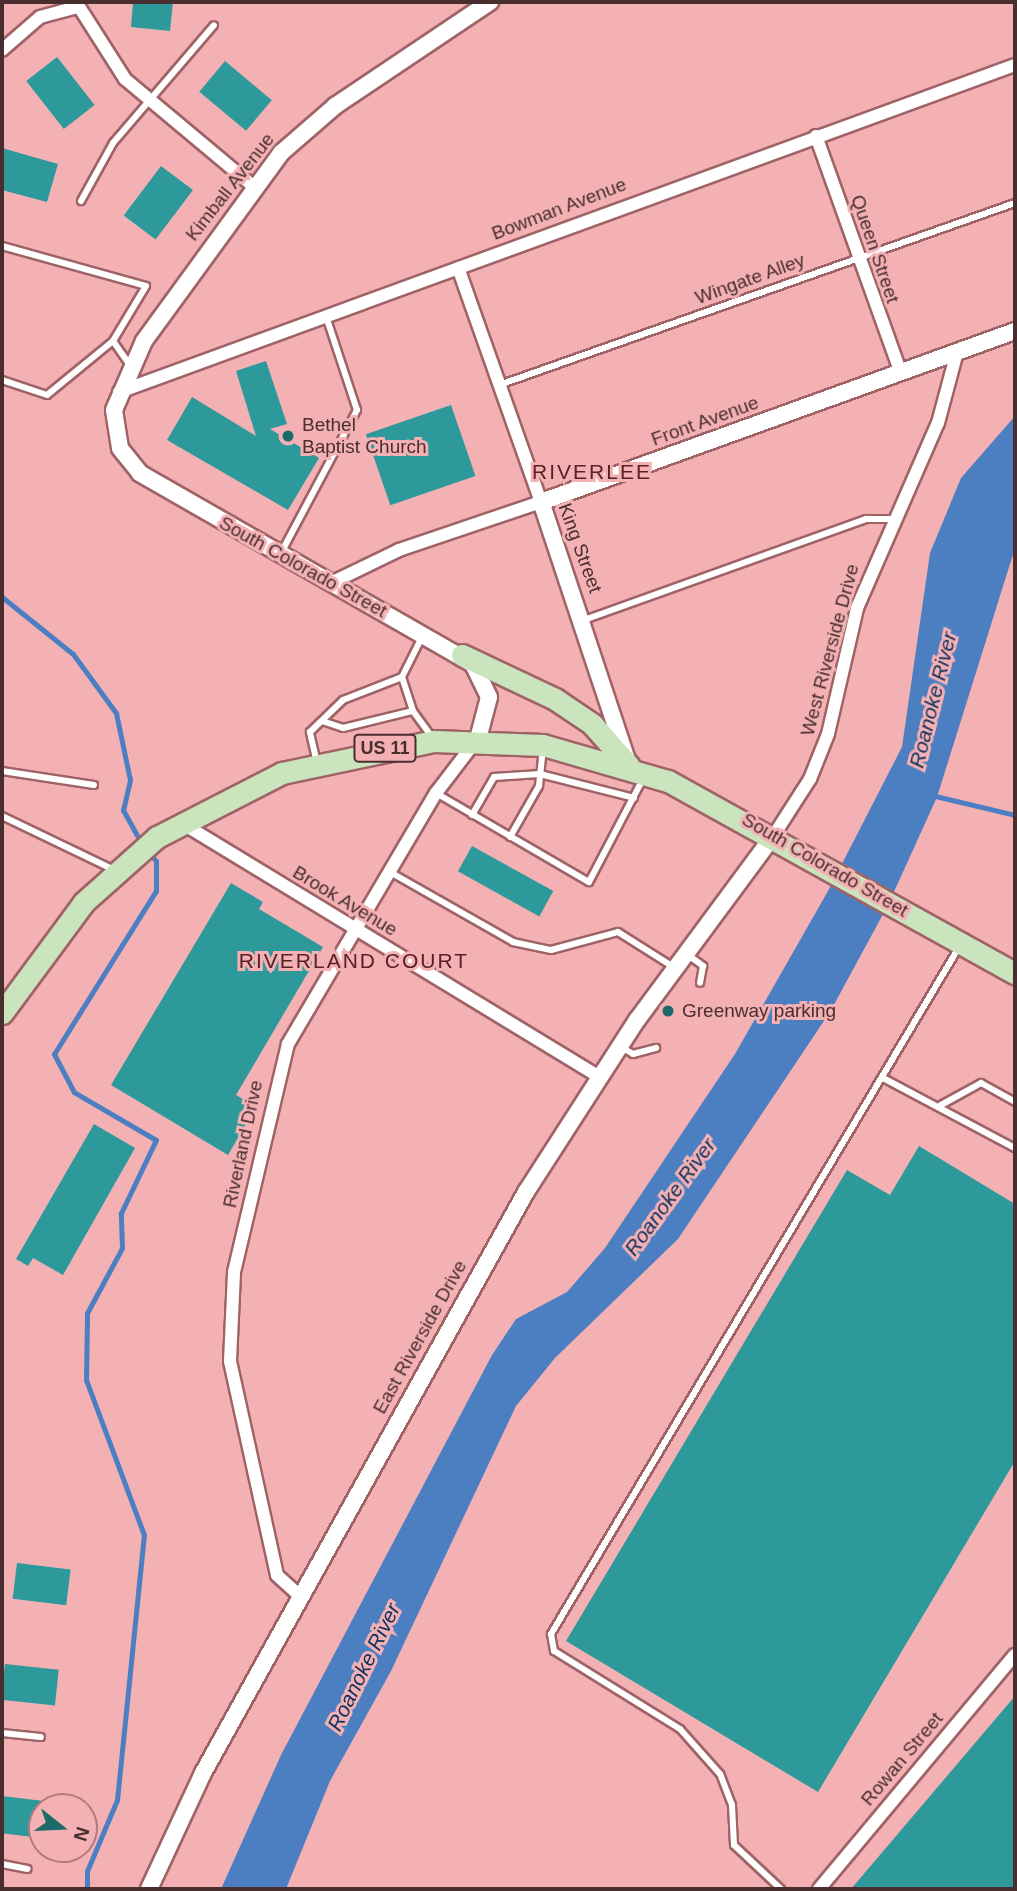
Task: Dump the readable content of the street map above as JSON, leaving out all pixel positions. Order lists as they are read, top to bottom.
{
  "streets": {
    "main road": ["South Colorado Street", "US 11"],
    "street": [
      "Kimball Avenue",
      "Bowman Avenue",
      "Queen Street",
      "Front Avenue",
      "King Street",
      "West Riverside Drive",
      "Brook Avenue",
      "Riverland Drive",
      "East Riverside Drive",
      "Rowan Street"
    ],
    "lane": ["Wingate Alley"]
  },
  "crossings": [
    ["Kimball Avenue", "Bowman Avenue"],
    ["Kimball Avenue", "South Colorado Street"],
    ["Bowman Avenue", "Queen Street"],
    ["Bowman Avenue", "King Street"],
    ["Bowman Avenue", "South Colorado Street"],
    ["Queen Street", "Wingate Alley"],
    ["Queen Street", "Front Avenue"],
    ["Wingate Alley", "King Street"],
    ["Front Avenue", "King Street"],
    ["Front Avenue", "South Colorado Street"],
    ["Front Avenue", "West Riverside Drive"],
    ["King Street", "South Colorado Street"],
    ["King Street", "US 11"],
    ["South Colorado Street", "West Riverside Drive"],
    ["South Colorado Street", "US 11"],
    ["South Colorado Street", "Riverland Drive"],
    ["South Colorado Street", "East Riverside Drive"],
    ["West Riverside Drive", "East Riverside Drive"],
    ["US 11", "Brook Avenue"],
    ["US 11", "Riverland Drive"],
    ["Brook Avenue", "Riverland Drive"],
    ["Brook Avenue", "East Riverside Drive"],
    ["Riverland Drive", "East Riverside Drive"]
  ],
  "districts": ["RIVERLEE", "RIVERLAND COURT"],
  "water": ["Roanoke River"],
  "places": ["Bethel Baptist Church", "Greenway parking"],
  "north": "right"
}
